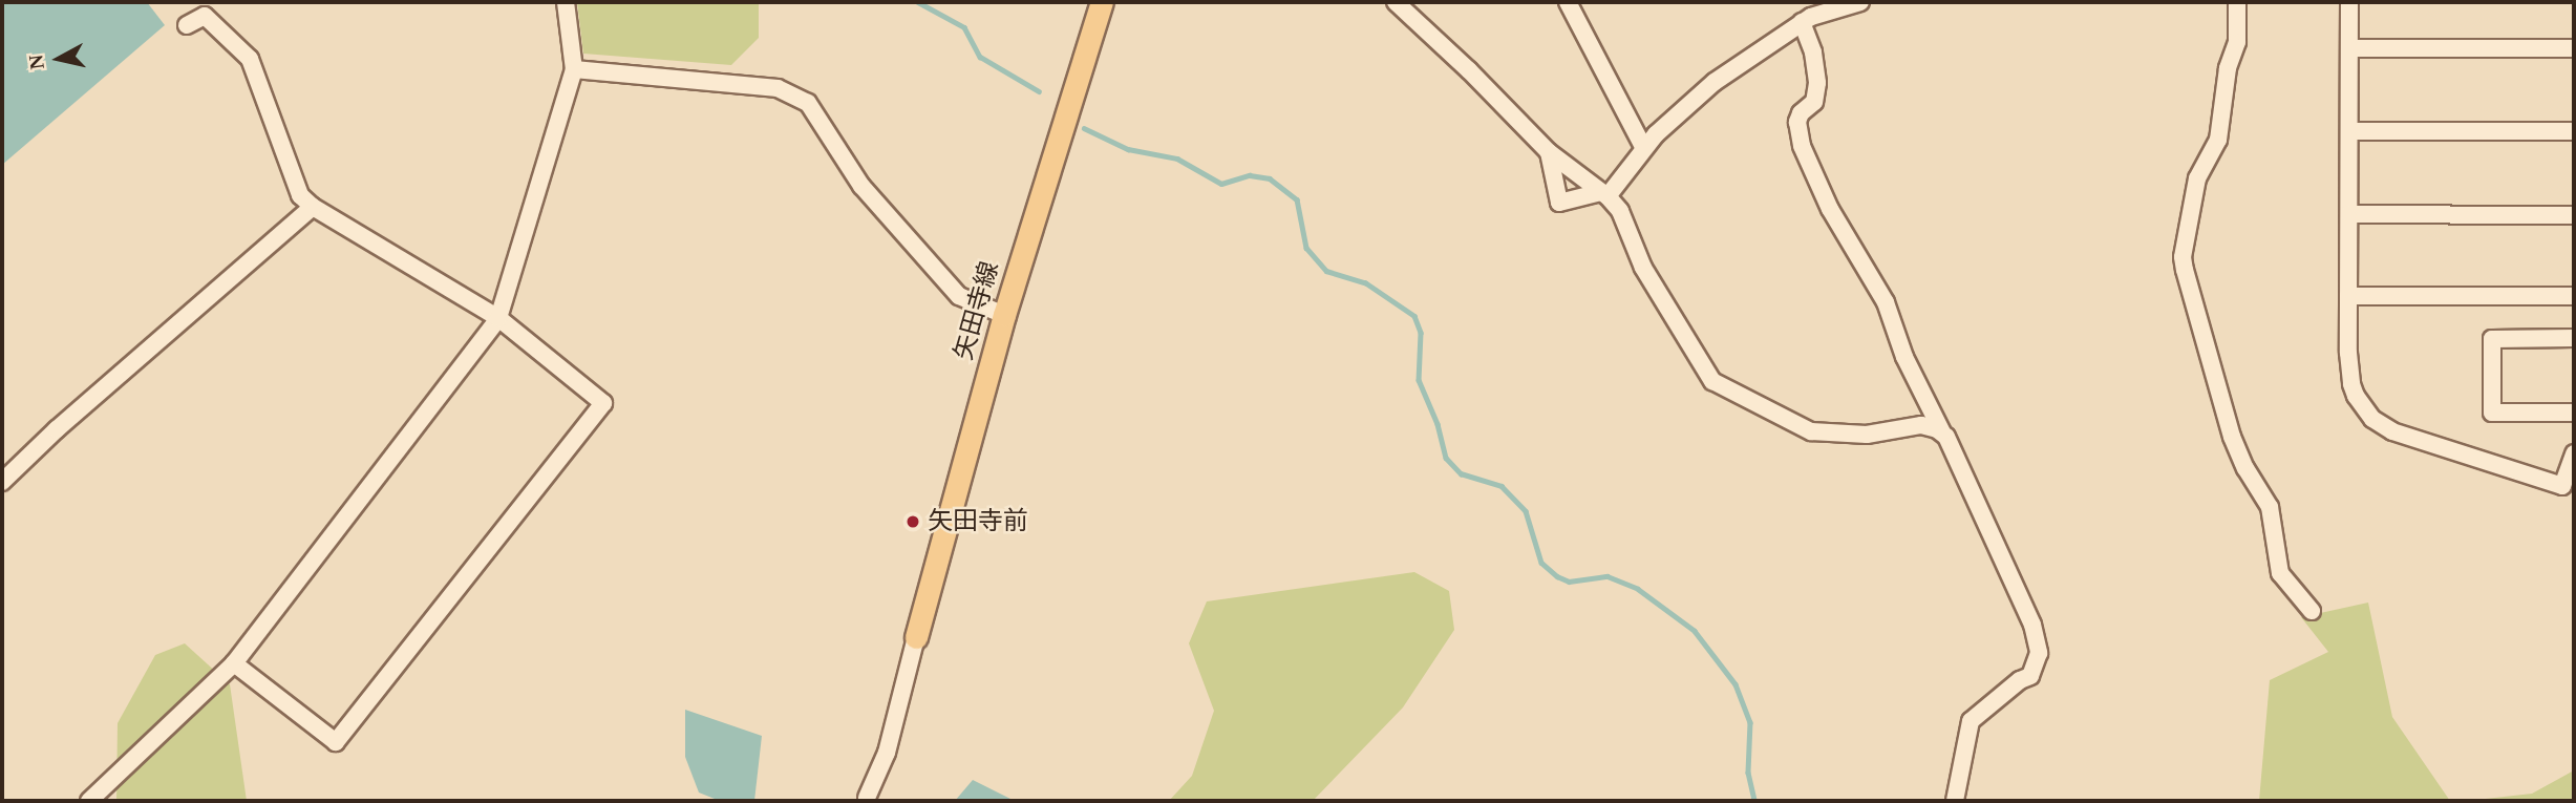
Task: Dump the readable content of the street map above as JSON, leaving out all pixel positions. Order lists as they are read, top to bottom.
{
  "streets": {
    "main road": ["矢田寺線"]
  },
  "places": ["矢田寺前"],
  "north": "left"
}
